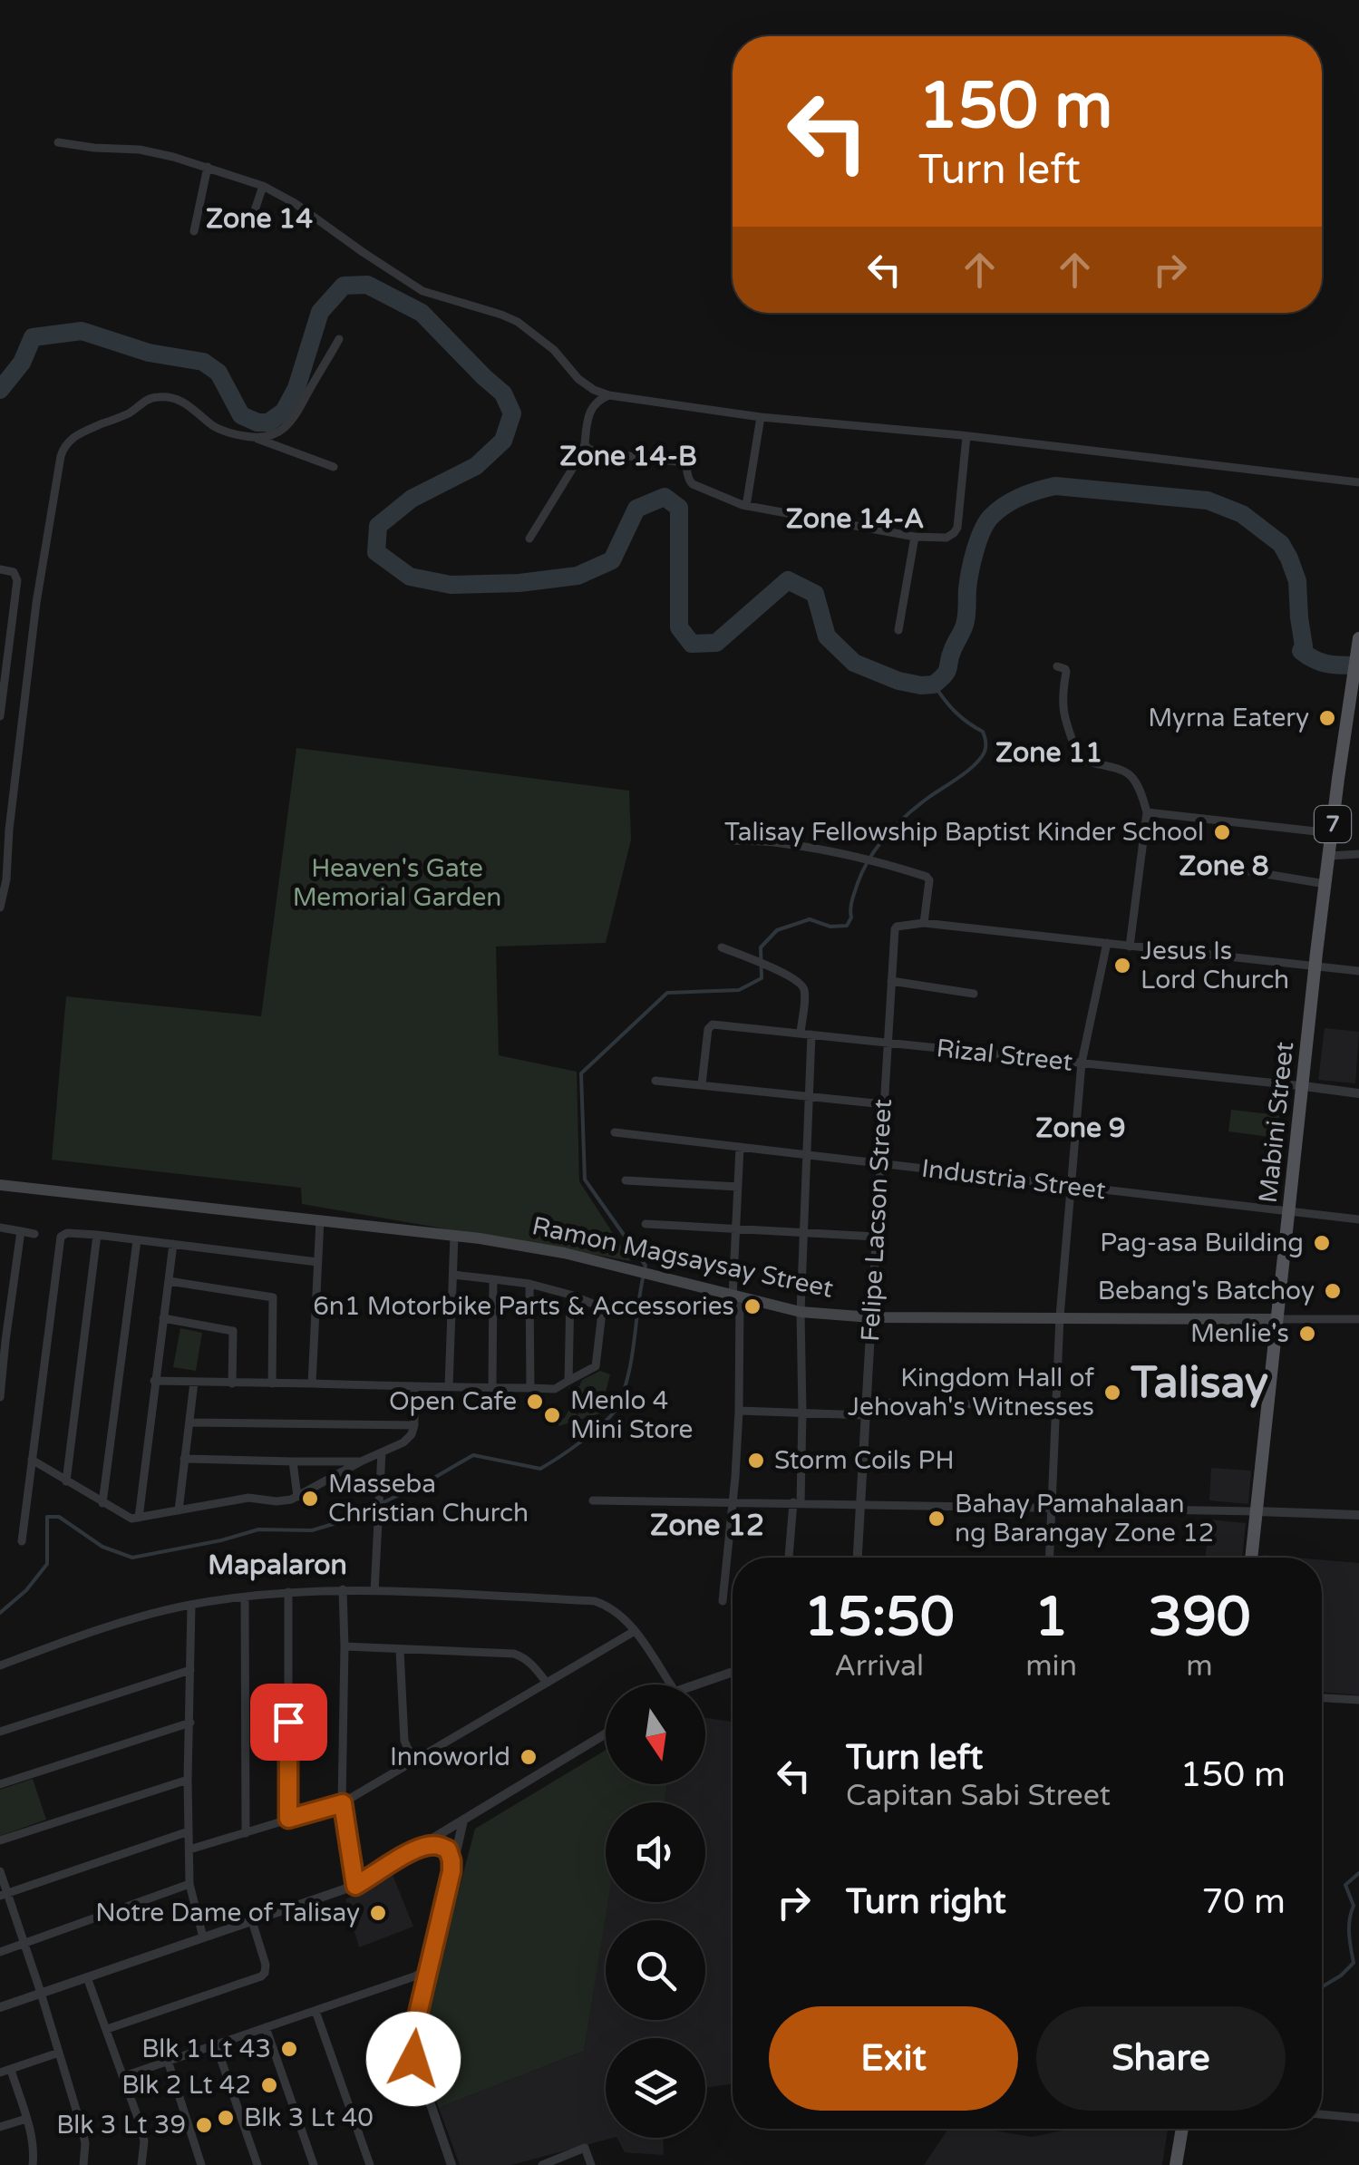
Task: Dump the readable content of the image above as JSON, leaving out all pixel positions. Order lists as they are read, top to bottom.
{
  "streets": {
    "main road": ["7", "Mabini Street", "Ramon Magsaysay Street"],
    "street": ["Rizal Street", "Industria Street", "Felipe Lacson Street"]
  },
  "crossings": [
    ["7", "Mabini Street"],
    ["Rizal Street", "Mabini Street"],
    ["Rizal Street", "Felipe Lacson Street"],
    ["Mabini Street", "Industria Street"],
    ["Mabini Street", "Ramon Magsaysay Street"],
    ["Industria Street", "Felipe Lacson Street"],
    ["Felipe Lacson Street", "Ramon Magsaysay Street"]
  ],
  "districts": [
    "Zone 14",
    "Zone 14-B",
    "Zone 14-A",
    "Zone 11",
    "Zone 8",
    "Zone 9",
    "Talisay",
    "Zone 12",
    "Mapalaron"
  ],
  "parks": ["Heaven's Gate Memorial Garden"],
  "places": [
    "Myrna Eatery",
    "Talisay Fellowship Baptist Kinder School",
    "Jesus Is Lord Church",
    "Pag-asa Building",
    "Bebang's Batchoy",
    "6n1 Motorbike Parts & Accessories",
    "Menlie's",
    "Kingdom Hall of Jehovah's Witnesses",
    "Open Cafe",
    "Menlo 4 Mini Store",
    "Storm Coils PH",
    "Masseba Christian Church",
    "Bahay Pamahalaan ng Barangay Zone 12",
    "Innoworld",
    "Notre Dame of Talisay",
    "Blk 1 Lt 43",
    "Blk 2 Lt 42",
    "Blk 3 Lt 40",
    "Blk 3 Lt 39"
  ],
  "north": "bottom",
  "page": {
    "turn": ["150 m", "Turn left"],
    "eta": [
      "15:50",
      "Arrival",
      "1",
      "min",
      "390",
      "m"
    ],
    "list": [
      {
        "name": "Turn left",
        "note": "Capitan Sabi Street",
        "value": "150 m"
      },
      {
        "name": "Turn right",
        "value": "70 m"
      }
    ],
    "buttons": ["Exit", "Share"]
  }
}
